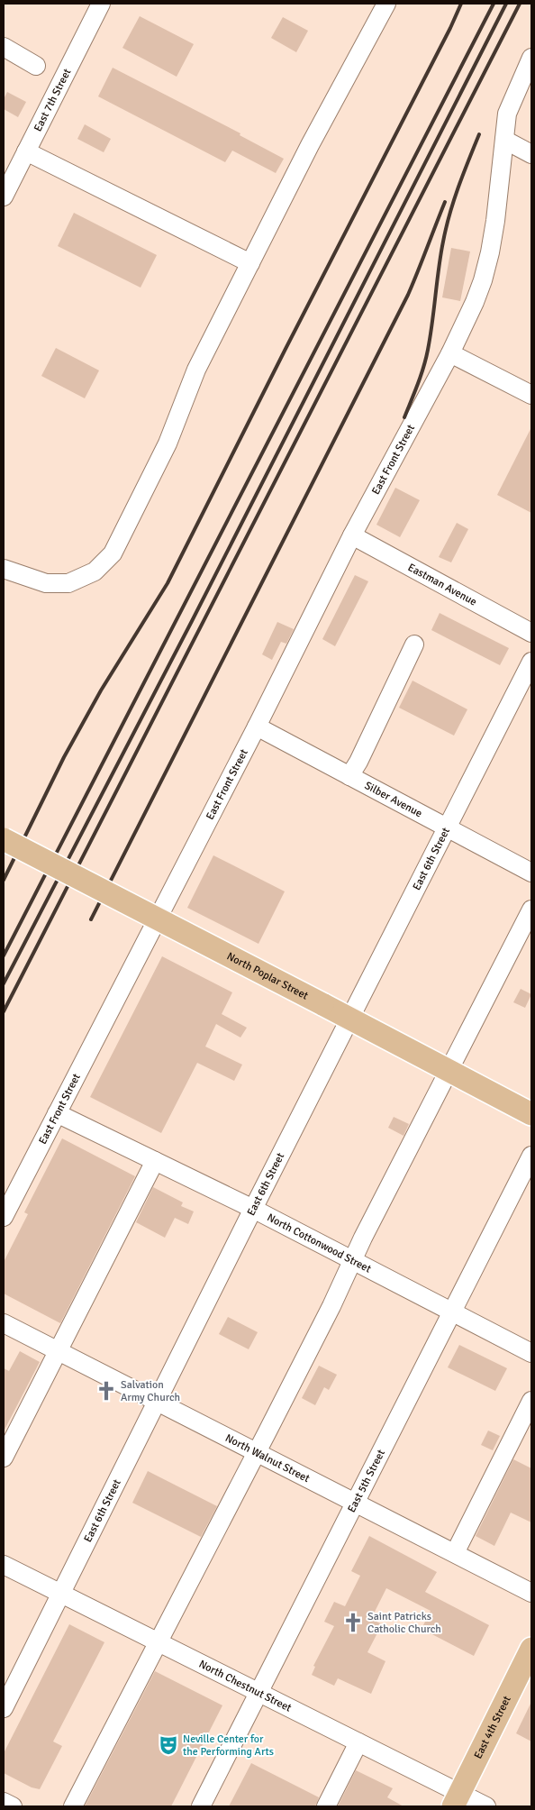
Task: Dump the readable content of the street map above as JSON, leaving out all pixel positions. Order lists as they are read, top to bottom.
{
  "streets": {
    "main road": ["North Poplar Street", "East 4th Street"],
    "street": [
      "East 7th Street",
      "East Front Street",
      "Eastman Avenue",
      "Silber Avenue",
      "East 6th Street",
      "North Cottonwood Street",
      "North Walnut Street",
      "East 5th Street",
      "North Chestnut Street"
    ]
  },
  "crossings": [
    ["East Front Street", "Eastman Avenue"],
    ["East Front Street", "Silber Avenue"],
    ["East Front Street", "North Cottonwood Street"],
    ["Silber Avenue", "East 6th Street"],
    ["East 6th Street", "North Poplar Street"],
    ["East 6th Street", "North Cottonwood Street"],
    ["East 6th Street", "North Walnut Street"],
    ["East 6th Street", "North Chestnut Street"],
    ["North Cottonwood Street", "East 5th Street"],
    ["North Walnut Street", "East 5th Street"],
    ["East 5th Street", "North Chestnut Street"],
    ["North Chestnut Street", "East 4th Street"]
  ],
  "places": {
    "church": ["Salvation Army Church", "Saint Patricks Catholic Church"],
    "theatre": ["Neville Center for the Performing Arts"]
  }
}
